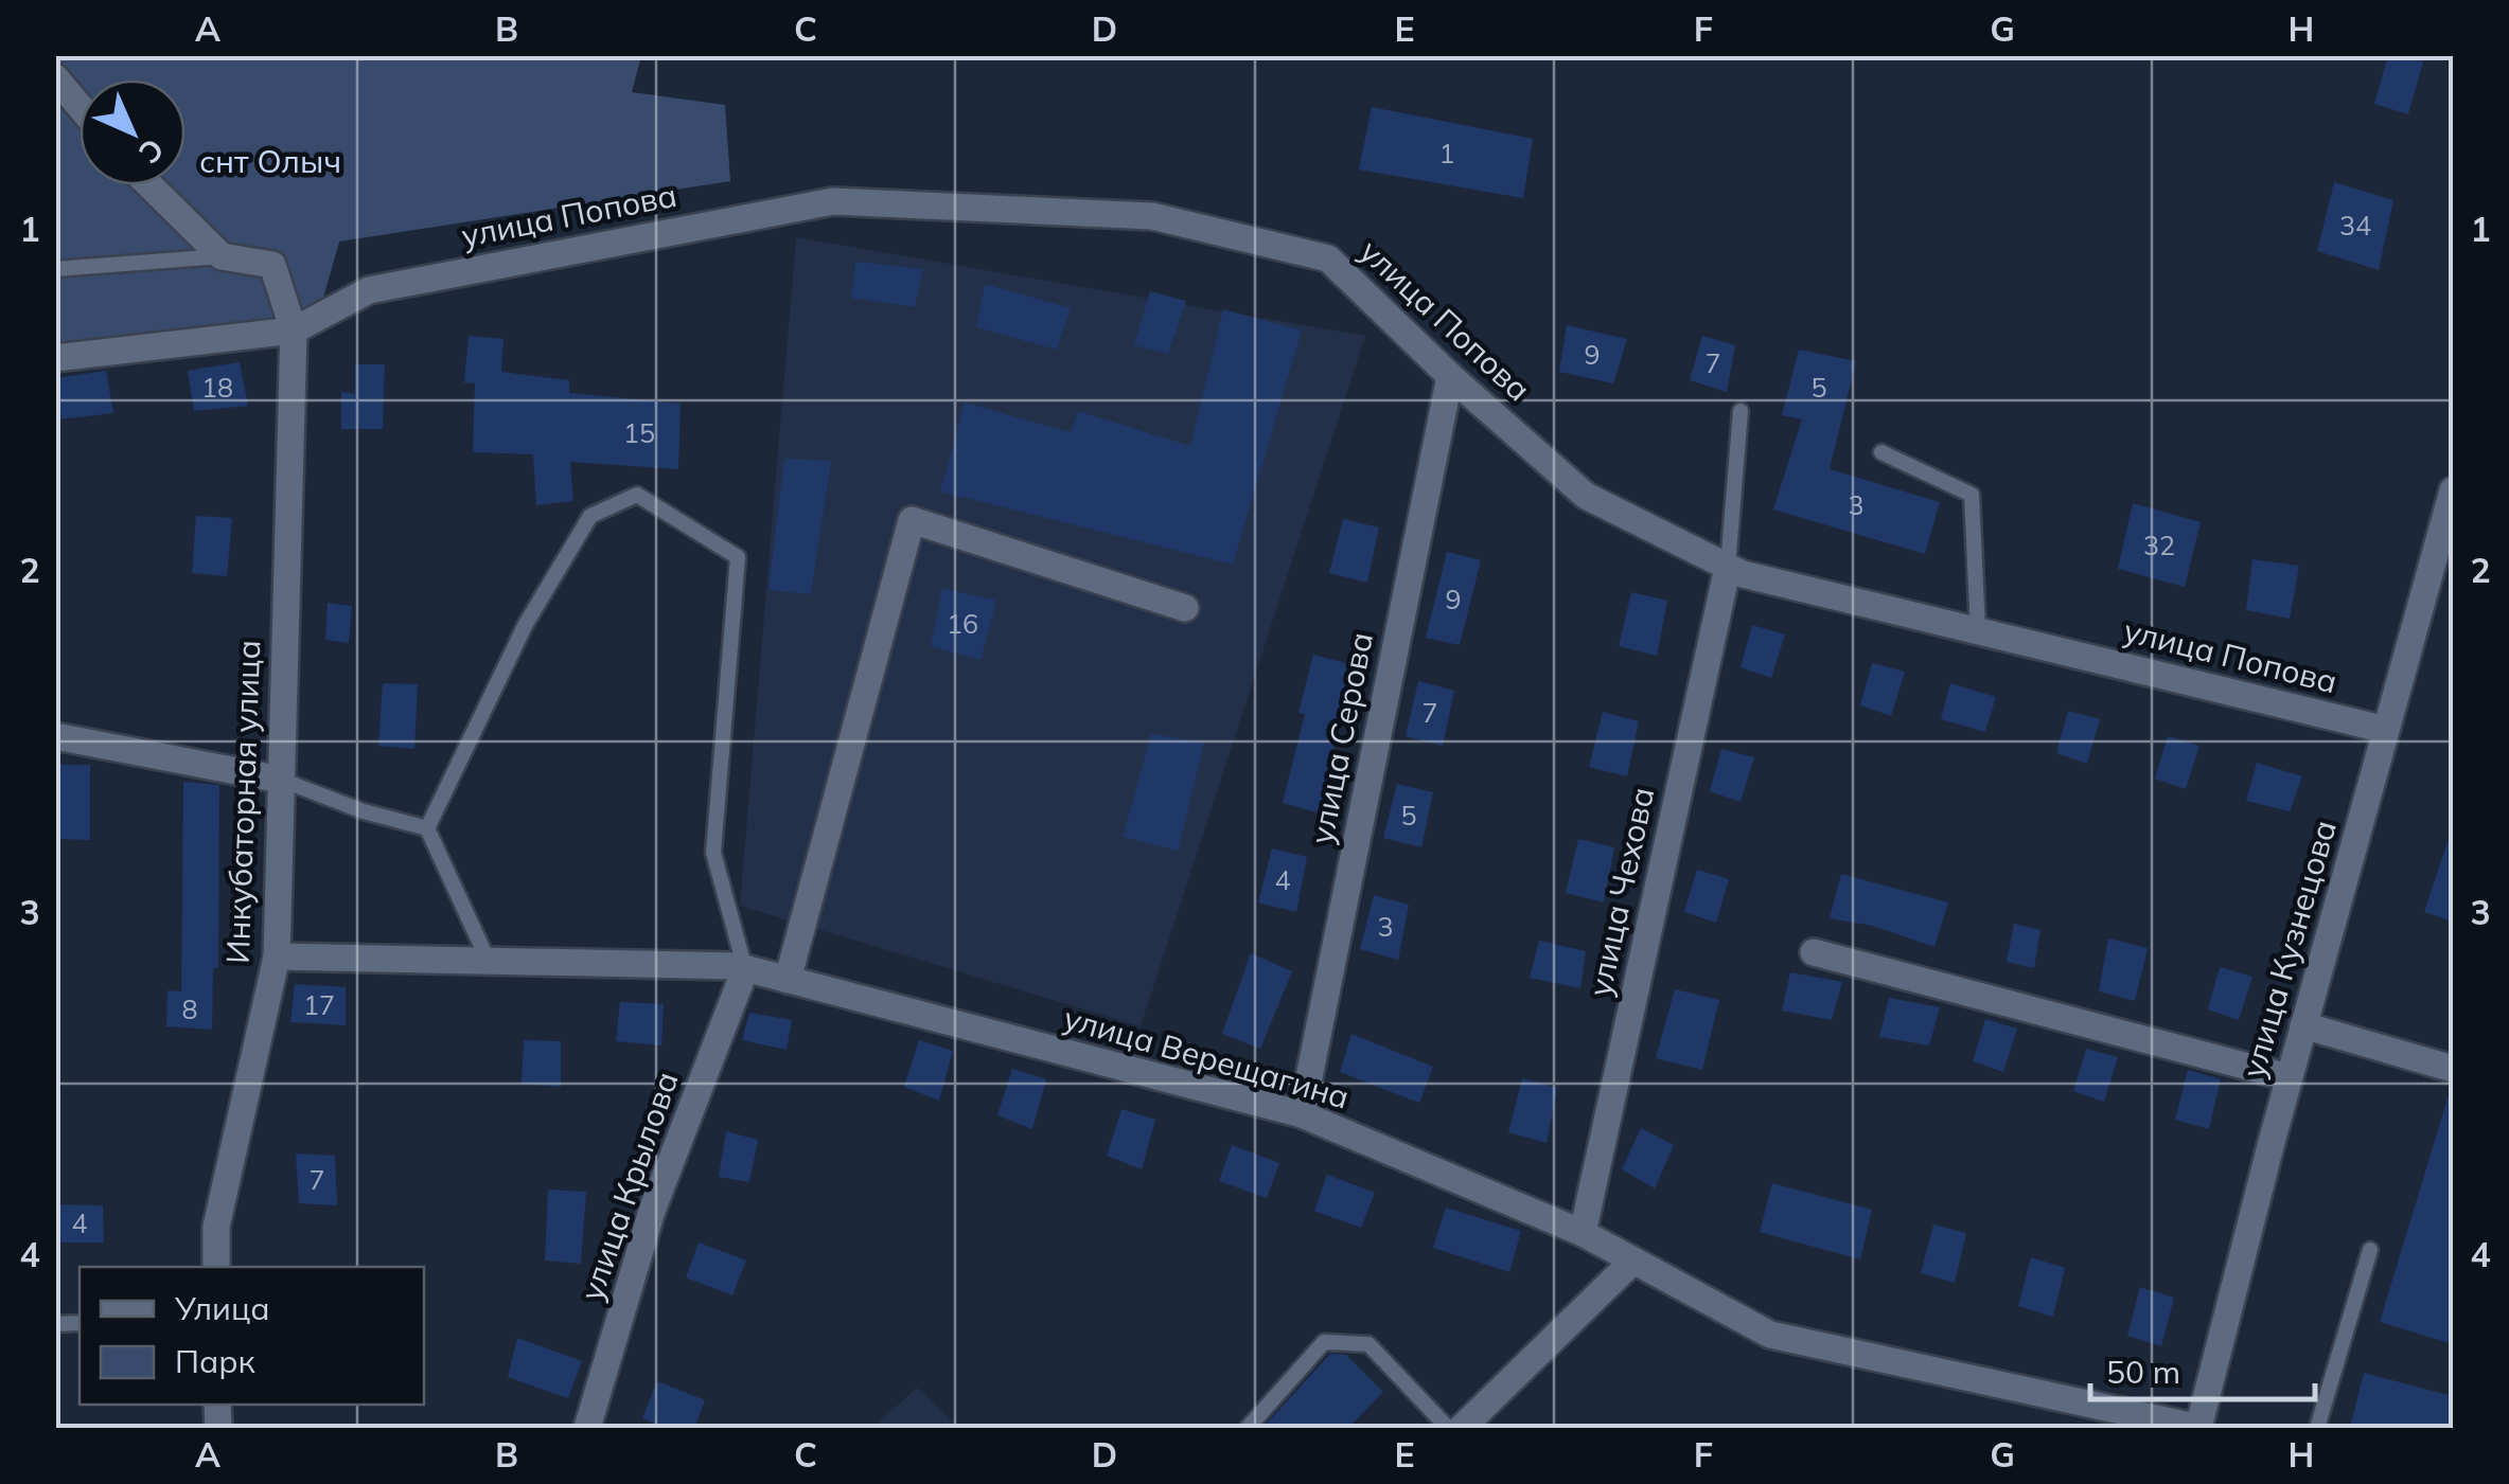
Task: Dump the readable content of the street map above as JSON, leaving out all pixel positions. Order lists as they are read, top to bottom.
{
  "streets": {
    "street": [
      "улица Попова",
      "улица Серова",
      "Инкубаторная улица",
      "улица Чехова",
      "улица Кузнецова",
      "улица Верещагина",
      "улица Крылова"
    ]
  },
  "crossings": [
    ["улица Попова", "улица Серова"],
    ["улица Попова", "Инкубаторная улица"],
    ["улица Попова", "улица Чехова"],
    ["улица Попова", "улица Кузнецова"],
    ["улица Серова", "улица Верещагина"],
    ["Инкубаторная улица", "улица Верещагина"],
    ["улица Чехова", "улица Верещагина"],
    ["улица Кузнецова", "улица Верещагина"],
    ["улица Верещагина", "улица Крылова"]
  ],
  "parks": ["снт Олыч"],
  "house_numbers": [
    "1",
    "34",
    "9",
    "7",
    "18",
    "5",
    "15",
    "3",
    "32",
    "9",
    "16",
    "7",
    "5",
    "4",
    "3",
    "17",
    "8",
    "7",
    "4"
  ],
  "legend": ["Улица", "Парк"],
  "scale_bar": "50 m",
  "north": "bottom right",
  "grid": {
    "columns": [
      "A",
      "B",
      "C",
      "D",
      "E",
      "F",
      "G",
      "H"
    ],
    "rows": [
      "1",
      "2",
      "3",
      "4"
    ]
  }
}
